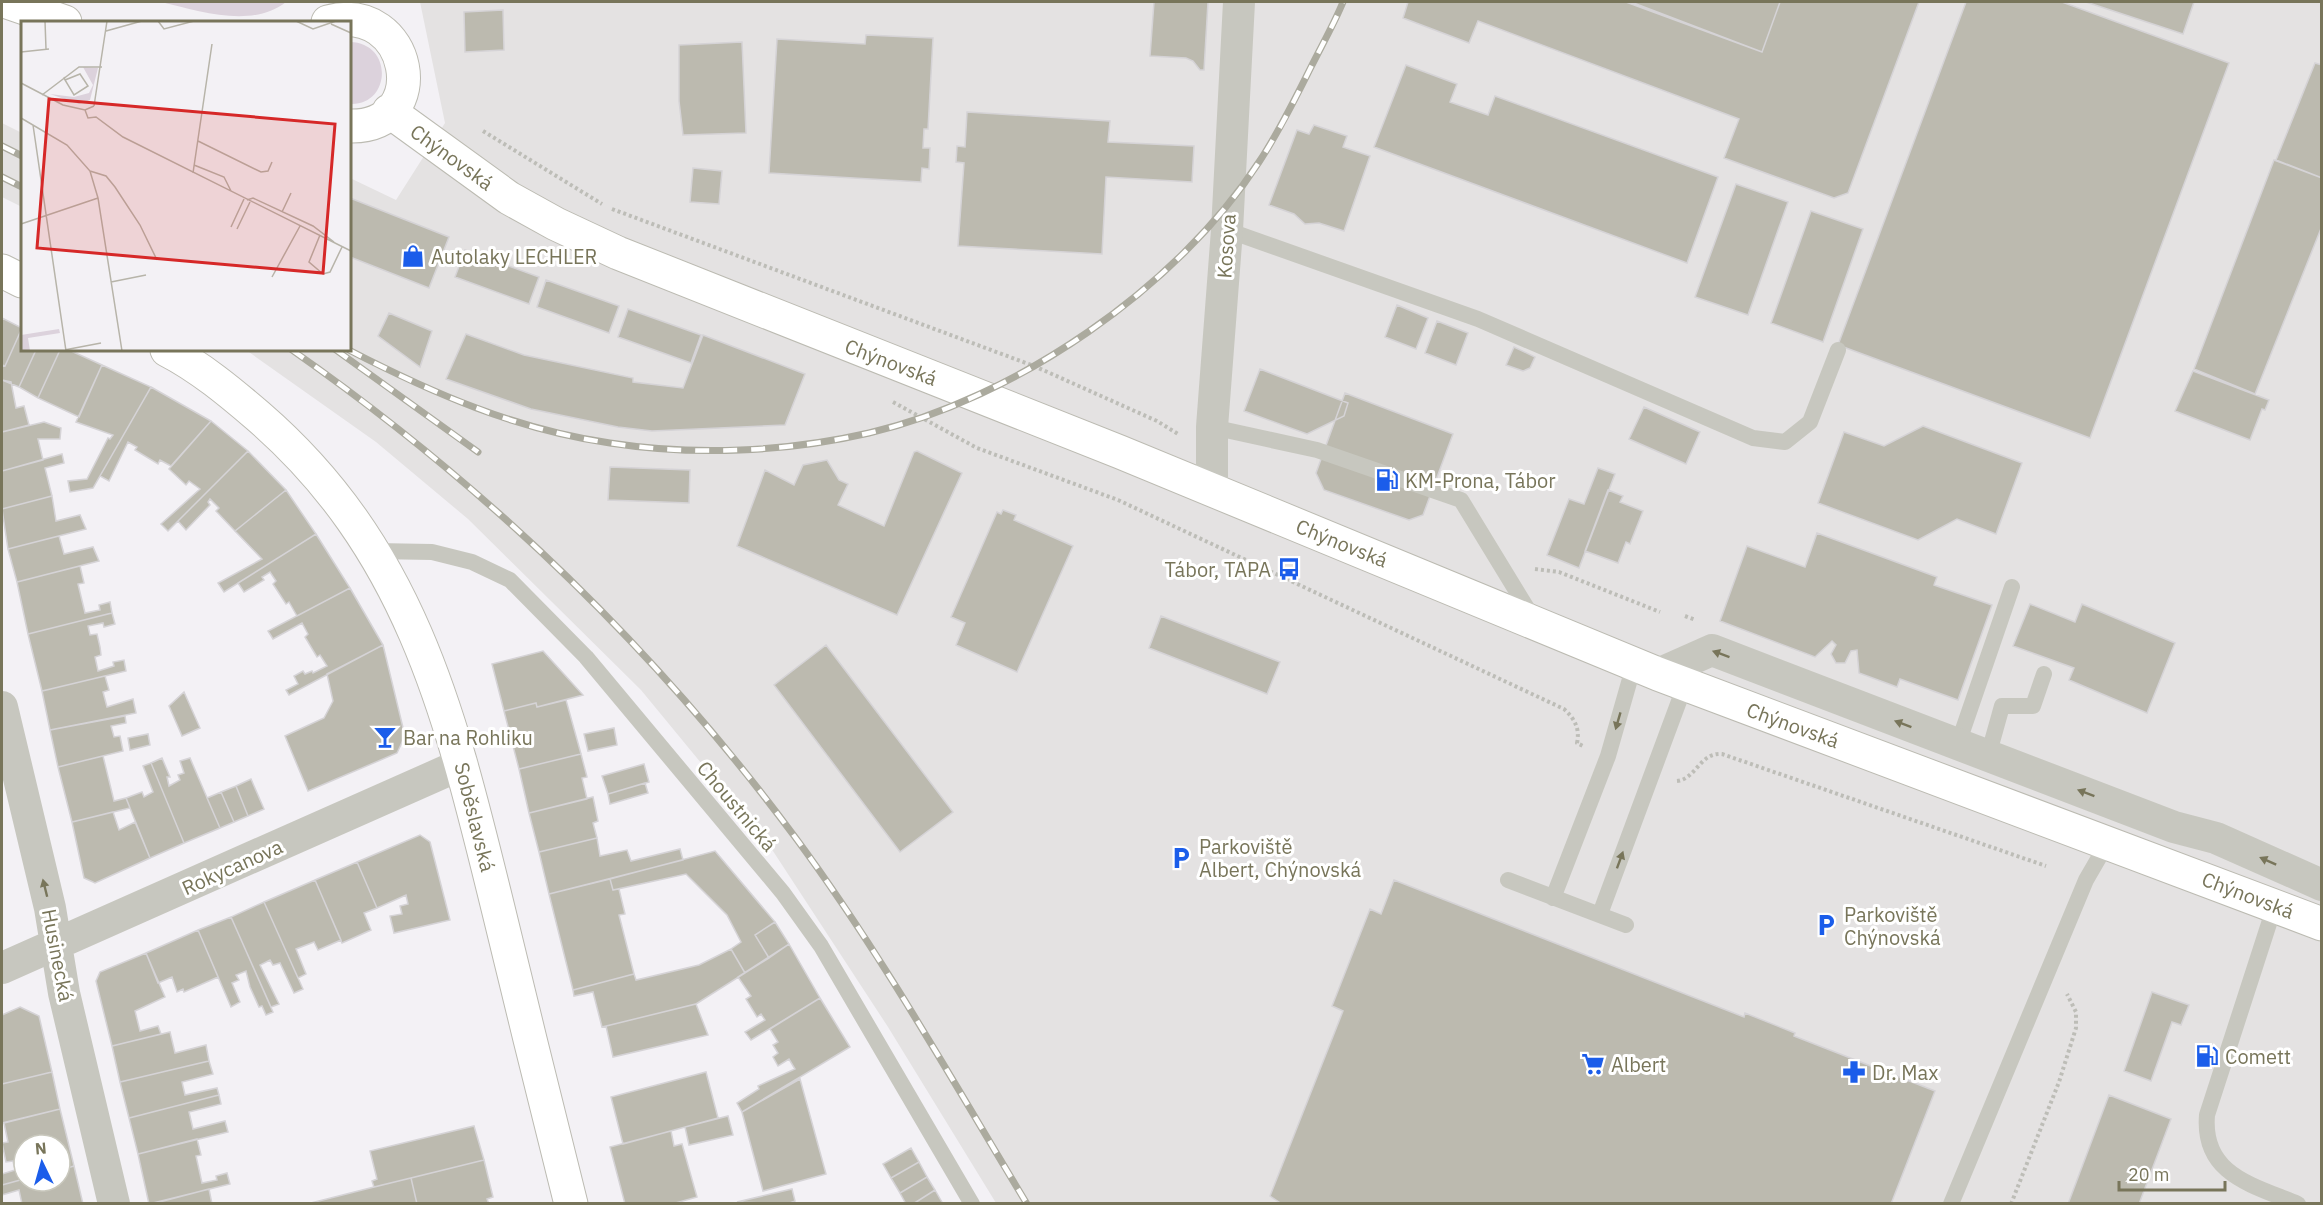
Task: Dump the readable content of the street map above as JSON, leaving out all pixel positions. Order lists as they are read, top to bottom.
{
  "streets": {
    "main road": ["Chýnovská", "Soběslavská"],
    "street": ["Kosova", "Rokycanova", "Husinecká"],
    "lane": ["Choustnická"]
  },
  "crossings": [
    ["Chýnovská", "Kosova"],
    ["Choustnická", "Soběslavská"],
    ["Soběslavská", "Rokycanova"],
    ["Rokycanova", "Husinecká"]
  ],
  "one_way": ["Husinecká"],
  "places": {
    "shop": ["Autolaky LECHLER"],
    "fuel station": ["KM-Prona, Tábor", "Comett"],
    "bus stop": ["Tábor, TAPA"],
    "bar": ["Bar na Rohliku"],
    "parking": ["Parkoviště Albert, Chýnovská", "Parkoviště Chýnovská"],
    "supermarket": ["Albert"],
    "pharmacy": ["Dr. Max"]
  },
  "scale_bar": "20 m",
  "north": "top"
}
